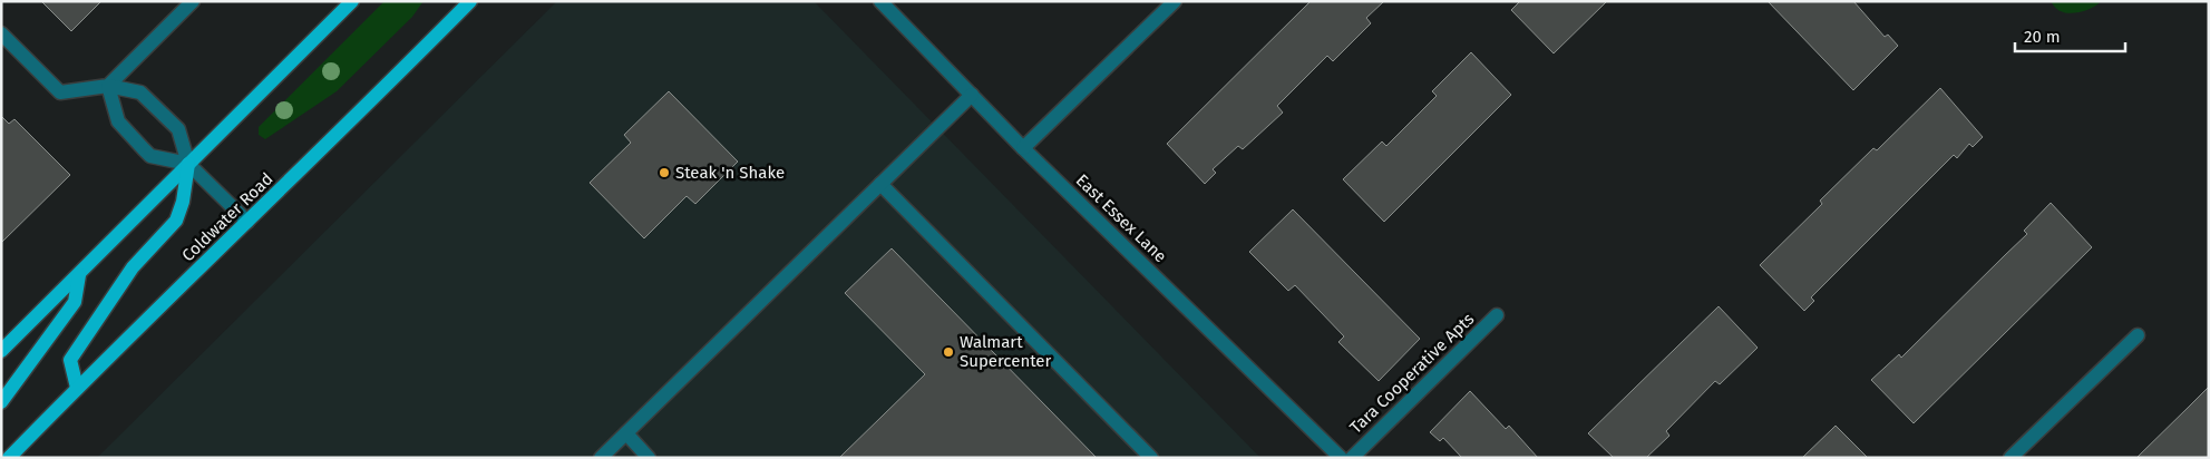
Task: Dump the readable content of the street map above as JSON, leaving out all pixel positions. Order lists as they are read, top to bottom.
{
  "streets": {
    "main road": ["Coldwater Road"],
    "street": ["East Essex Lane", "Tara Cooperative Apts"]
  },
  "places": ["Steak 'n Shake", "Walmart Supercenter"],
  "scale_bar": "20 m"
}
